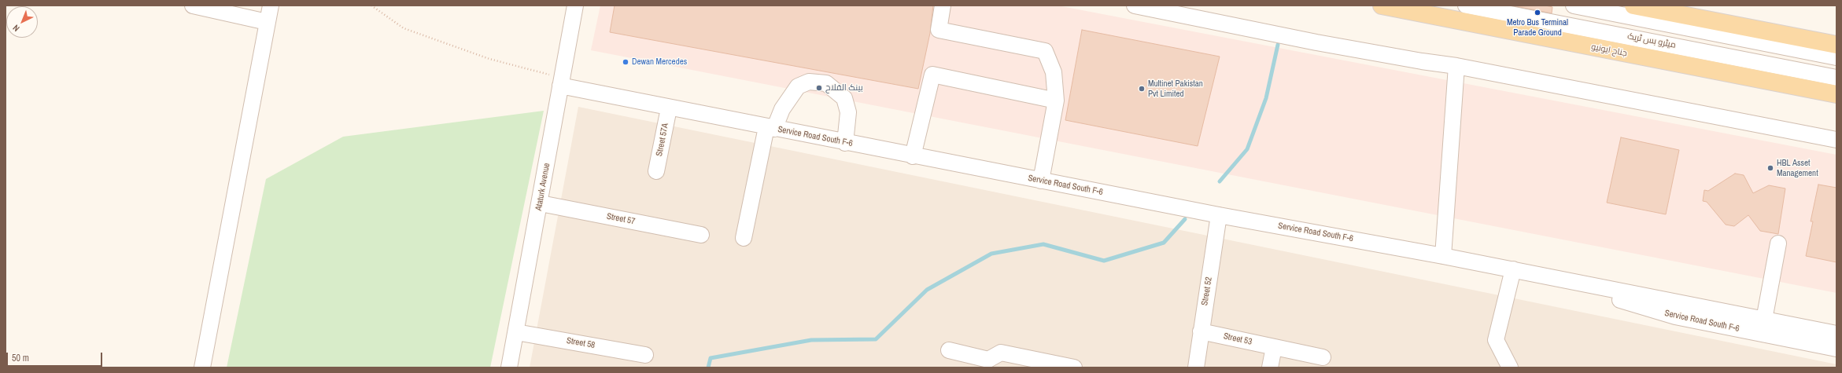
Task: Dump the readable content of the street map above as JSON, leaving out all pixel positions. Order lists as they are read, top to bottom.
{
  "streets": {
    "main road": ["جناح ایونیو"],
    "street": [
      "میٹرو بس ٹریک",
      "Service Road South F-6",
      "Street 57A",
      "Ataturk Avenue",
      "Street 57",
      "Street 52",
      "Street 53",
      "Street 58"
    ]
  },
  "crossings": [
    ["Service Road South F-6", "Street 57A"],
    ["Service Road South F-6", "Ataturk Avenue"],
    ["Service Road South F-6", "Street 52"],
    ["Ataturk Avenue", "Street 57"],
    ["Ataturk Avenue", "Street 58"],
    ["Street 52", "Street 53"]
  ],
  "places": [
    "Metro Bus Terminal Parade Ground",
    "Dewan Mercedes",
    "بینک الفلاح",
    "Multinet Pakistan Pvt Limited",
    "HBL Asset Management"
  ],
  "scale_bar": "50 m",
  "north": "bottom left"
}
